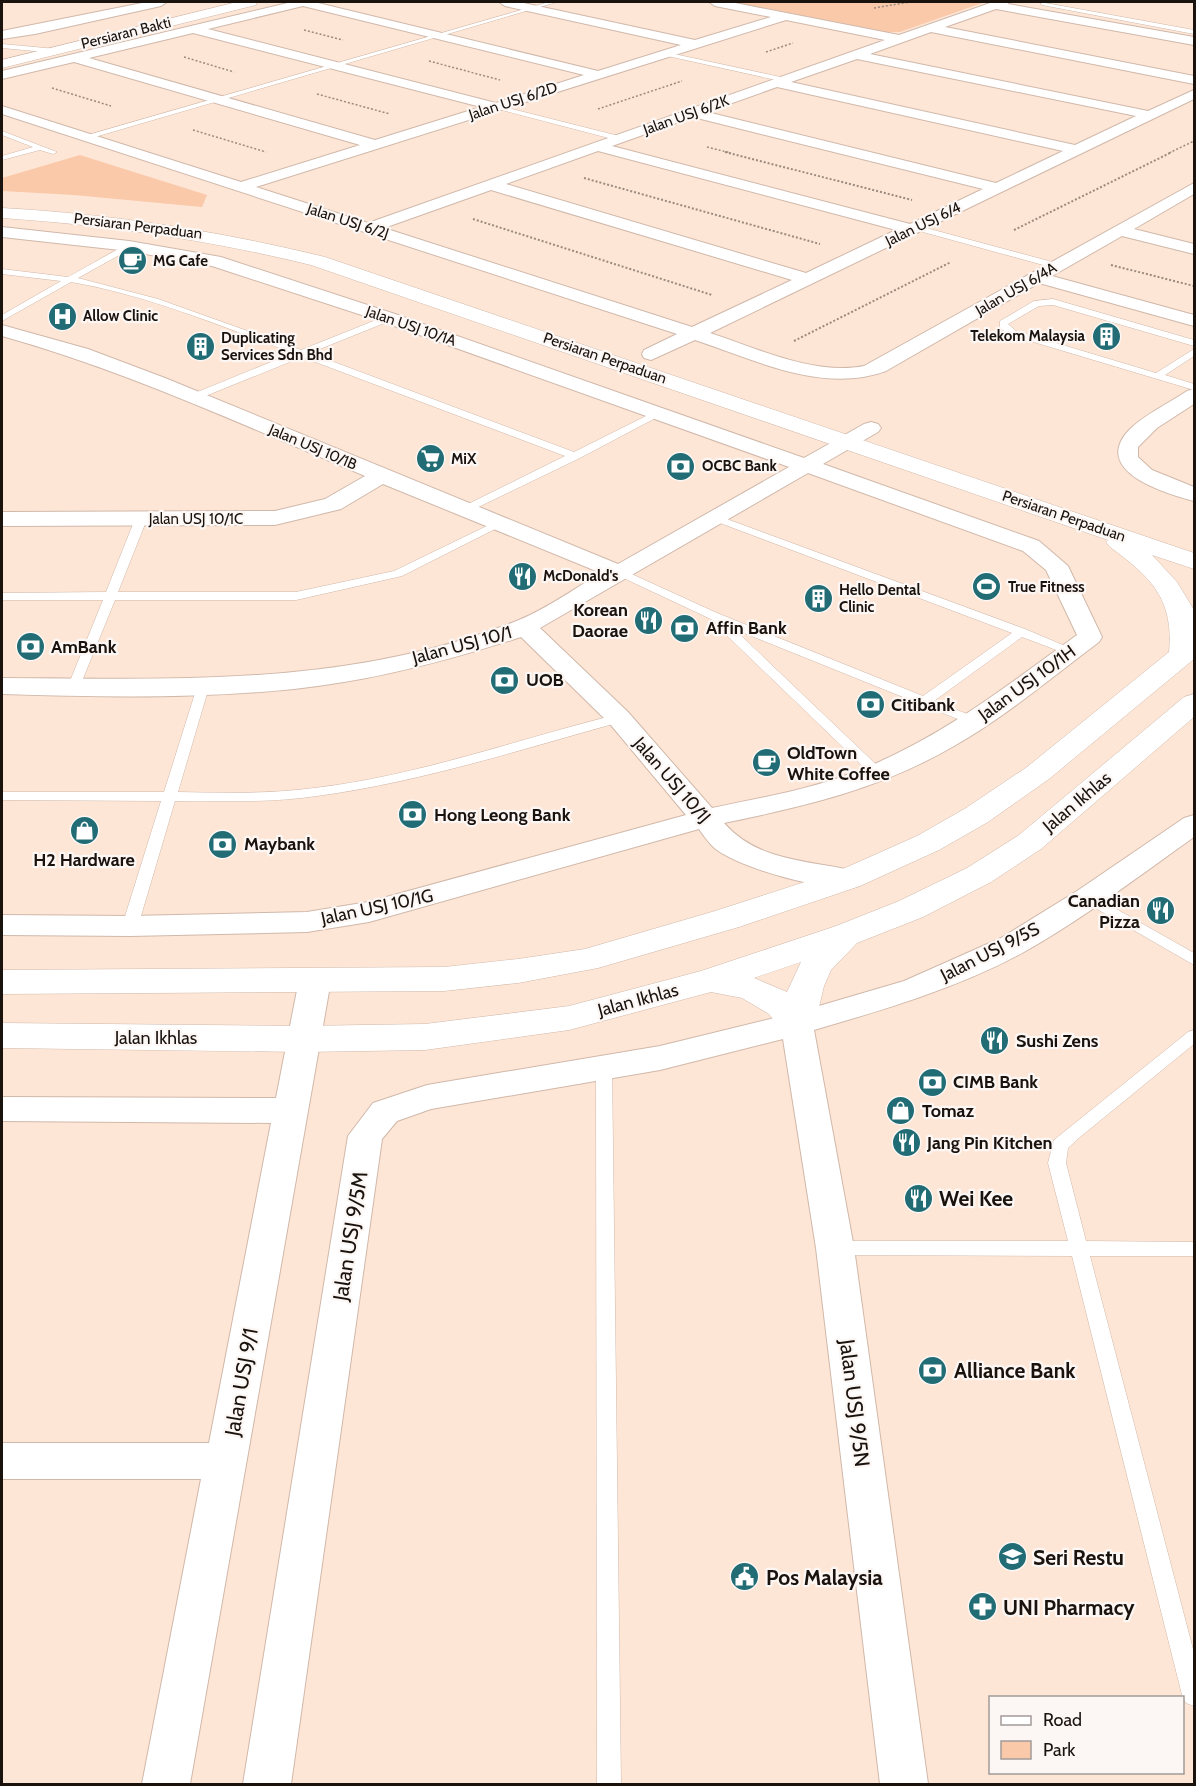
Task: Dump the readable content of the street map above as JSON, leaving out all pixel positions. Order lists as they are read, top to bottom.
{
  "streets": {
    "street": [
      "Persiaran Bakti",
      "Jalan USJ 6/2D",
      "Jalan USJ 6/2K",
      "Jalan USJ 6/2J",
      "Jalan USJ 6/4",
      "Persiaran Perpaduan",
      "Jalan USJ 6/4A",
      "Jalan USJ 10/1A",
      "Jalan USJ 10/1B",
      "Jalan USJ 10/1C",
      "Jalan USJ 10/1",
      "Jalan USJ 10/1H",
      "Jalan USJ 10/1J",
      "Jalan Ikhlas",
      "Jalan USJ 10/1G",
      "Jalan USJ 9/5S",
      "Jalan USJ 9/5M",
      "Jalan USJ 9/1",
      "Jalan USJ 9/5N"
    ]
  },
  "crossings": [
    ["Jalan USJ 6/2D", "Jalan USJ 6/2J"],
    ["Jalan USJ 6/2K", "Jalan USJ 6/2J"],
    ["Jalan USJ 6/2J", "Jalan USJ 6/4"],
    ["Jalan USJ 6/2J", "Jalan USJ 6/4A"],
    ["Jalan USJ 6/4", "Persiaran Perpaduan"],
    ["Jalan USJ 6/4", "Jalan USJ 6/4A"],
    ["Persiaran Perpaduan", "Jalan USJ 10/1"],
    ["Jalan USJ 10/1A", "Jalan USJ 10/1"],
    ["Jalan USJ 10/1A", "Jalan USJ 10/1H"],
    ["Jalan USJ 10/1B", "Jalan USJ 10/1C"],
    ["Jalan USJ 10/1B", "Jalan USJ 10/1"],
    ["Jalan USJ 10/1", "Jalan USJ 10/1H"],
    ["Jalan USJ 10/1", "Jalan USJ 10/1J"],
    ["Jalan USJ 10/1H", "Jalan USJ 10/1J"],
    ["Jalan USJ 10/1H", "Jalan USJ 10/1G"],
    ["Jalan USJ 10/1J", "Jalan USJ 10/1G"],
    ["Jalan Ikhlas", "Jalan USJ 9/1"],
    ["Jalan USJ 9/5S", "Jalan USJ 9/5M"],
    ["Jalan USJ 9/5S", "Jalan USJ 9/5N"],
    ["Jalan USJ 9/5M", "Jalan USJ 9/5N"]
  ],
  "places": {
    "cafe": ["MG Cafe", "OldTown White Coffee"],
    "hospital": ["Allow Clinic"],
    "building": ["Telekom Malaysia", "Duplicating Services Sdn Bhd", "Hello Dental Clinic"],
    "supermarket": ["MiX"],
    "bank": [
      "OCBC Bank",
      "Affin Bank",
      "AmBank",
      "UOB",
      "Citibank",
      "Hong Leong Bank",
      "Maybank",
      "CIMB Bank",
      "Alliance Bank"
    ],
    "restaurant": [
      "McDonald's",
      "Korean Daorae",
      "Canadian Pizza",
      "Sushi Zens",
      "Jang Pin Kitchen",
      "Wei Kee"
    ],
    "sports": ["True Fitness"],
    "shop": ["H2 Hardware", "Tomaz"],
    "school or university": ["Seri Restu"],
    "public building": ["Pos Malaysia"],
    "pharmacy": ["UNI Pharmacy"]
  },
  "legend": ["Road", "Park"]
}
